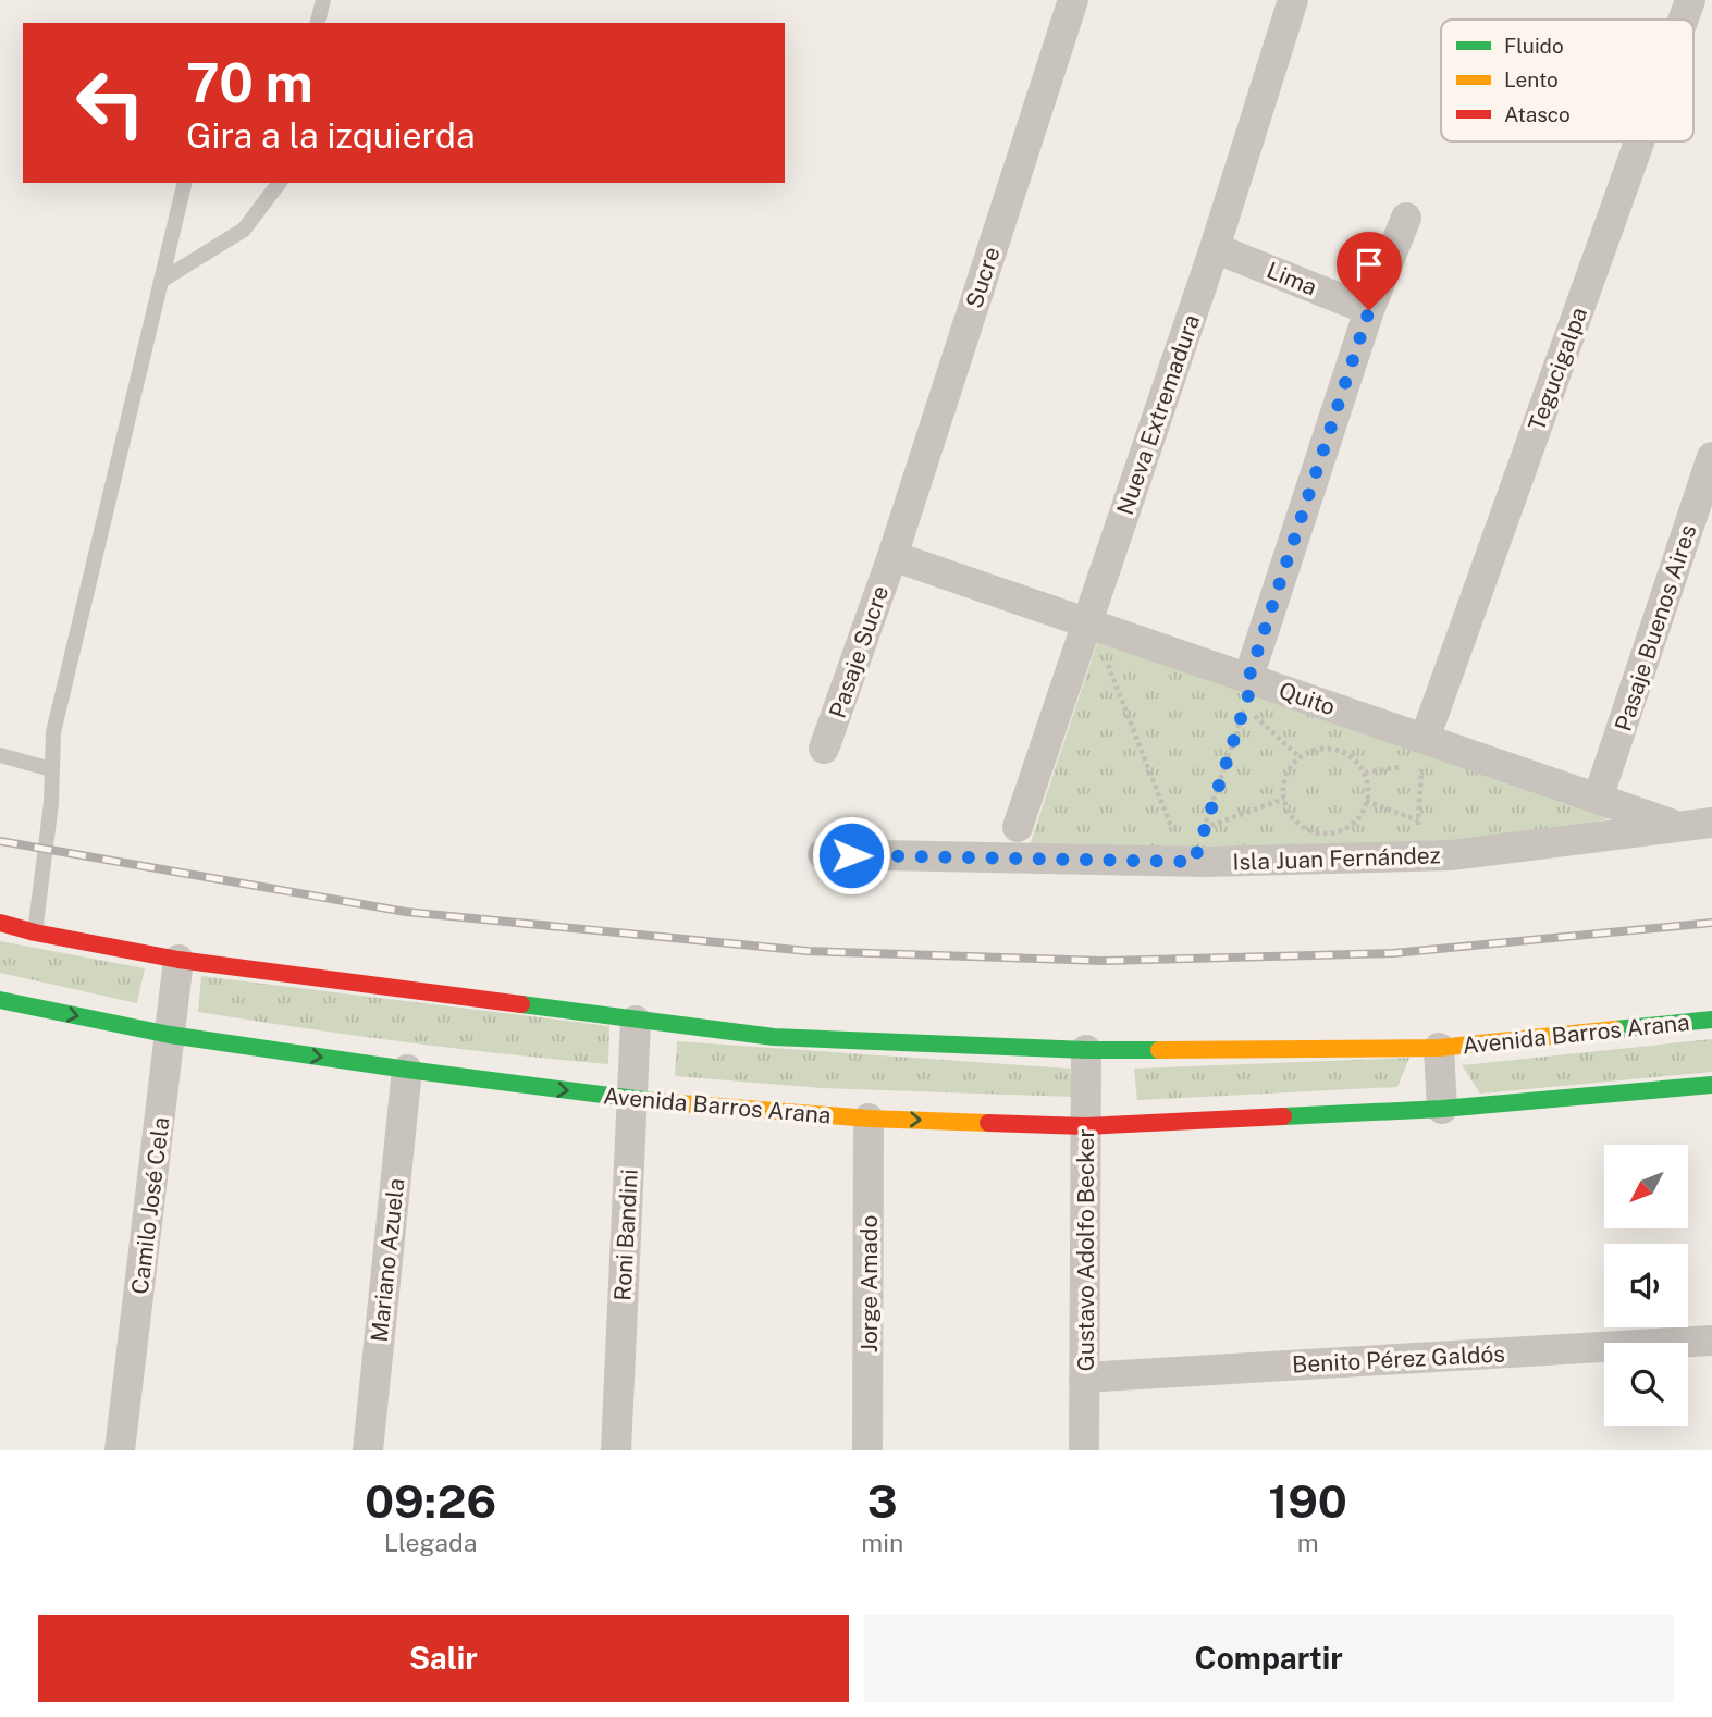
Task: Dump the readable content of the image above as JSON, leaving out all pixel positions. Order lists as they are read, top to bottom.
{
  "streets": {
    "street": [
      "Sucre",
      "Lima",
      "Tegucigalpa",
      "Nueva Extremadura",
      "Pasaje Buenos Aires",
      "Pasaje Sucre",
      "Quito",
      "Isla Juan Fernández",
      "Avenida Barros Arana",
      "Camilo José Cela",
      "Roni Bandini",
      "Gustavo Adolfo Becker",
      "Mariano Azuela",
      "Jorge Amado",
      "Benito Pérez Galdós"
    ]
  },
  "crossings": [
    ["Sucre", "Pasaje Sucre"],
    ["Sucre", "Quito"],
    ["Lima", "Nueva Extremadura"],
    ["Tegucigalpa", "Quito"],
    ["Nueva Extremadura", "Quito"],
    ["Pasaje Buenos Aires", "Quito"],
    ["Pasaje Sucre", "Quito"],
    ["Quito", "Isla Juan Fernández"],
    ["Avenida Barros Arana", "Camilo José Cela"],
    ["Avenida Barros Arana", "Roni Bandini"],
    ["Avenida Barros Arana", "Gustavo Adolfo Becker"],
    ["Avenida Barros Arana", "Mariano Azuela"],
    ["Avenida Barros Arana", "Jorge Amado"],
    ["Gustavo Adolfo Becker", "Benito Pérez Galdós"]
  ],
  "legend": ["Fluido", "Lento", "Atasco"],
  "north": "bottom left",
  "page": {
    "turn": ["70 m", "Gira a la izquierda"],
    "eta": [
      "09:26",
      "Llegada",
      "3",
      "min",
      "190",
      "m"
    ],
    "buttons": ["Salir", "Compartir"]
  }
}
